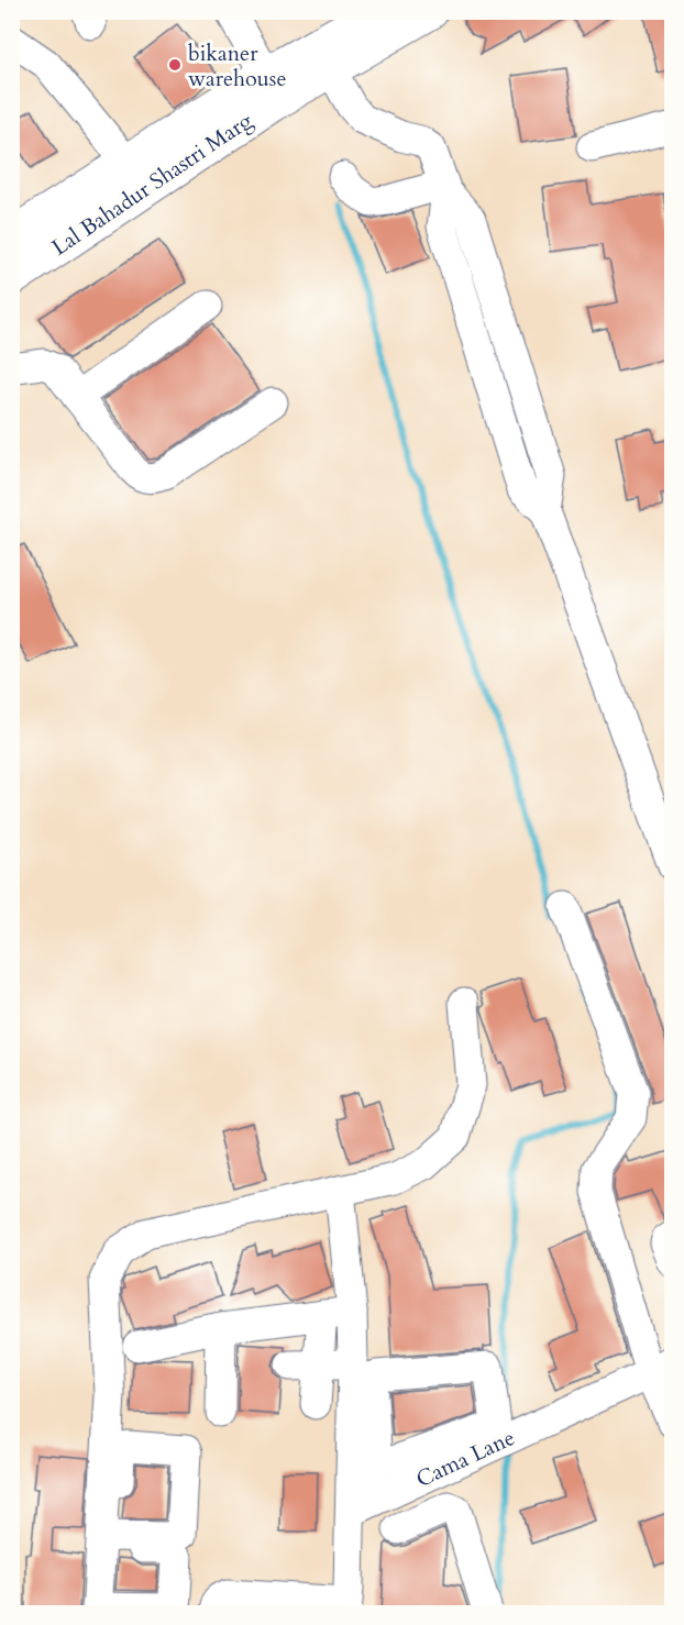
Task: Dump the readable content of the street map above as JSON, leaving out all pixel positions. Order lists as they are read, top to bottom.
{
  "streets": {
    "main road": ["Lal Bahadur Shastri Marg"],
    "street": ["Cama Lane"]
  },
  "places": ["bikaner warehouse"]
}
